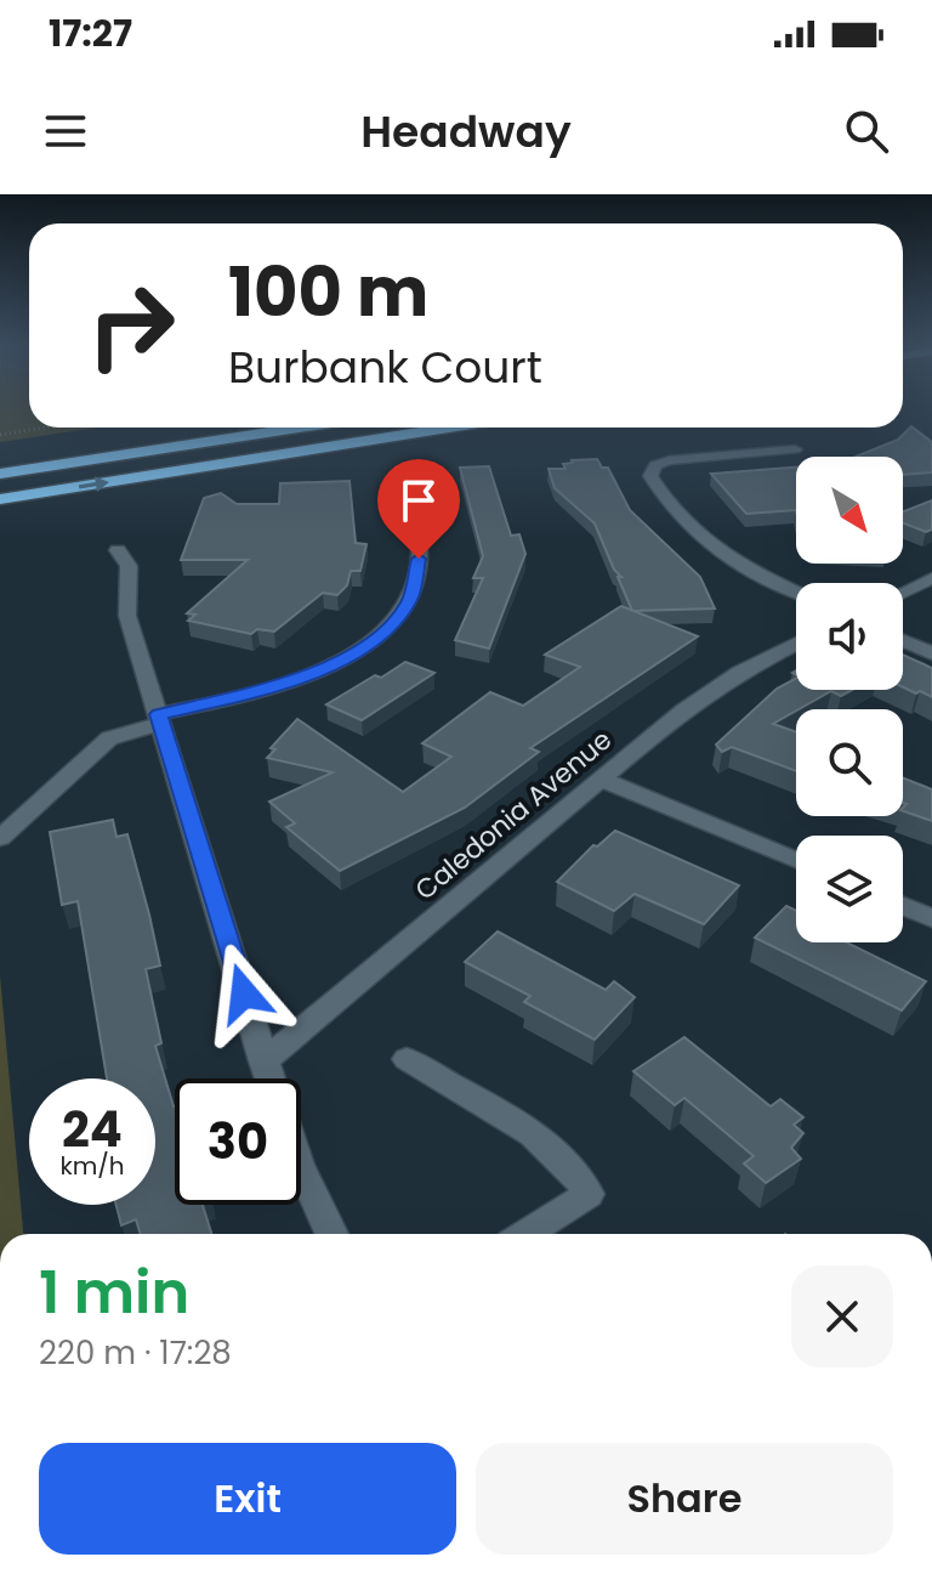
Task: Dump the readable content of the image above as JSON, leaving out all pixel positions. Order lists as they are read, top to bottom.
{
  "streets": {
    "street": ["Caledonia Avenue"]
  },
  "north": "bottom right",
  "page": {
    "status": "17:27",
    "header": "Headway",
    "turn": ["100 m", "Burbank Court"],
    "speed": "24 km/h",
    "limit": "30",
    "heading": ["1 min", "220 m · 17:28"],
    "buttons": ["Exit", "Share"]
  }
}
